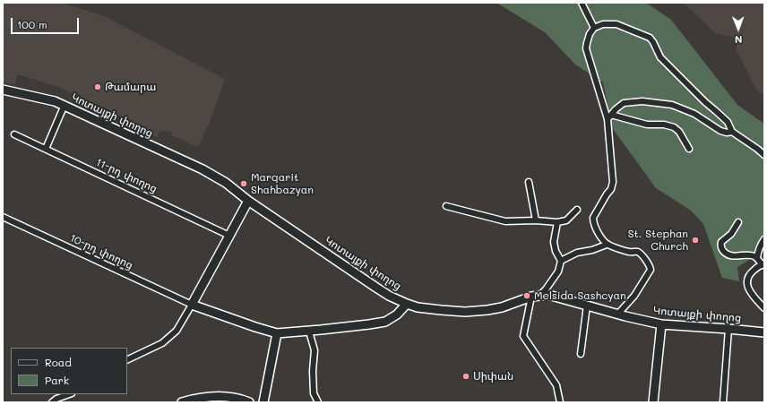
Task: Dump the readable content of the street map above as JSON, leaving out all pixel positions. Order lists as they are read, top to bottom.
{
  "streets": {
    "main road": ["Կոտայքի փողոց"],
    "street": ["11-րդ փողոց", "10-րդ փողոց"]
  },
  "places": [
    "Թամարա",
    "Marqarit Shahbazyan",
    "St. Stephan Church",
    "Melsida Sashcyan",
    "Սիփան"
  ],
  "legend": ["Road", "Park"],
  "scale_bar": "100 m",
  "north": "bottom"
}
